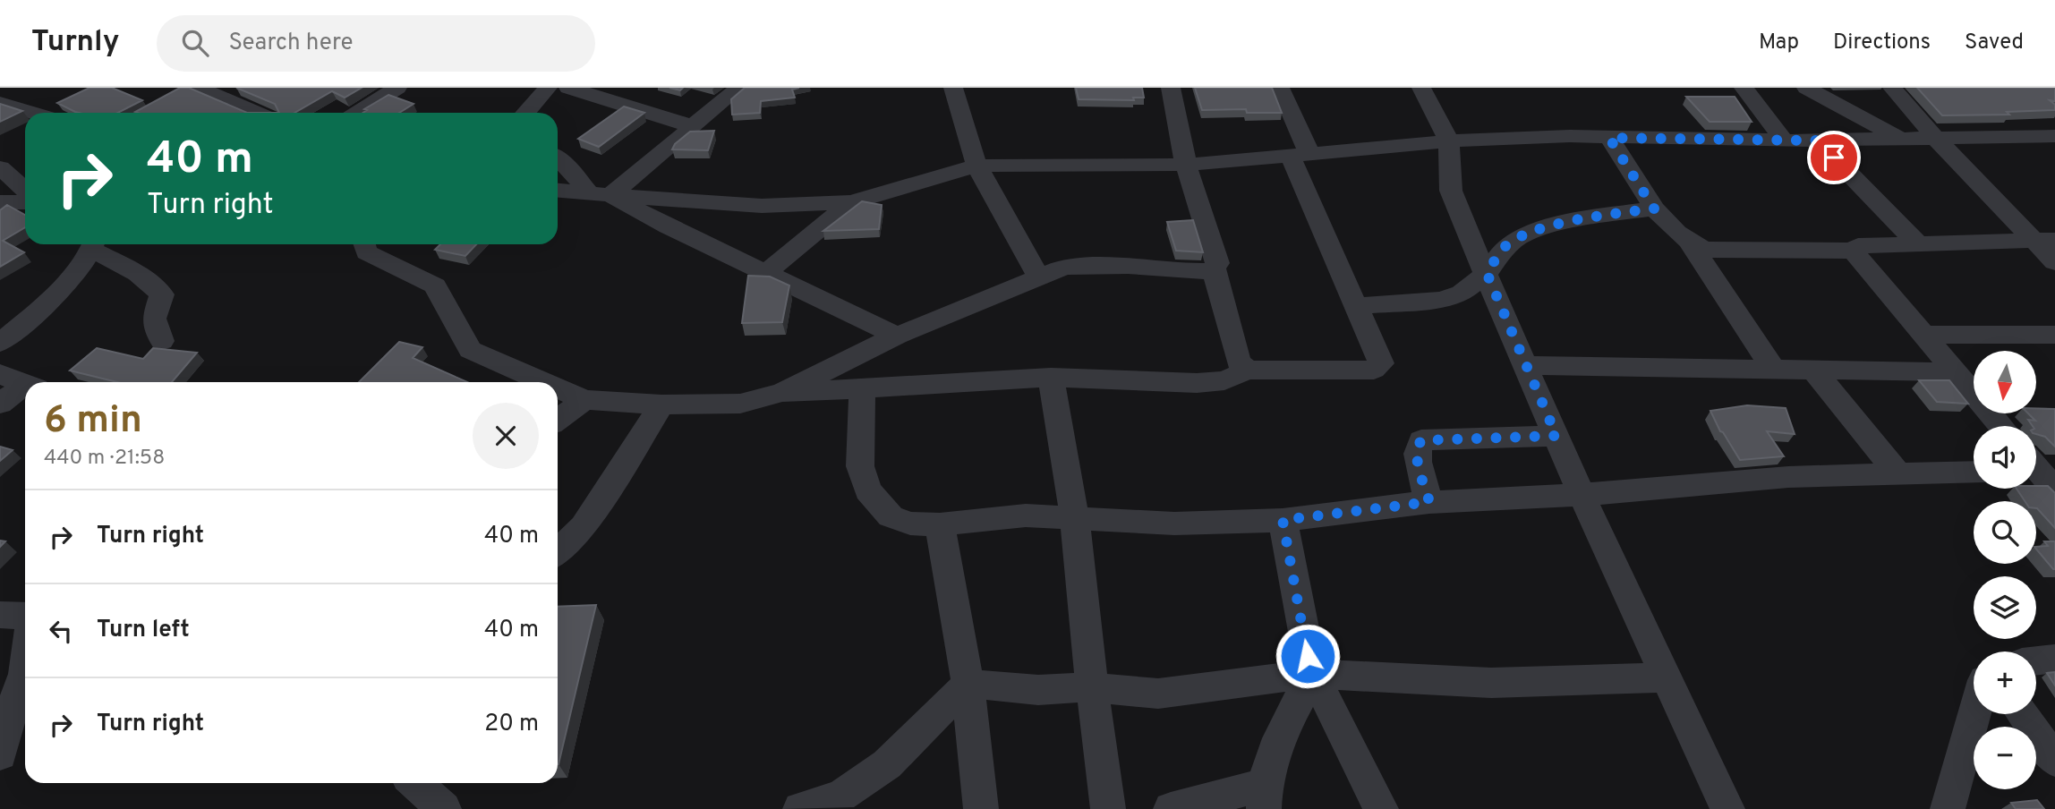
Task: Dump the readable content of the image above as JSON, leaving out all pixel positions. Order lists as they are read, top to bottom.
{
  "north": "bottom",
  "page": {
    "header": "Turnly",
    "search": "Search here",
    "nav": ["Map", "Directions", "Saved"],
    "turn": ["40 m", "Turn right"],
    "map_buttons": ["+", "−"],
    "heading": ["6 min", "440 m · 21:58"],
    "list": [
      {
        "name": "Turn right",
        "value": "40 m"
      },
      {
        "name": "Turn left",
        "value": "40 m"
      },
      {
        "name": "Turn right",
        "value": "20 m"
      }
    ]
  }
}
